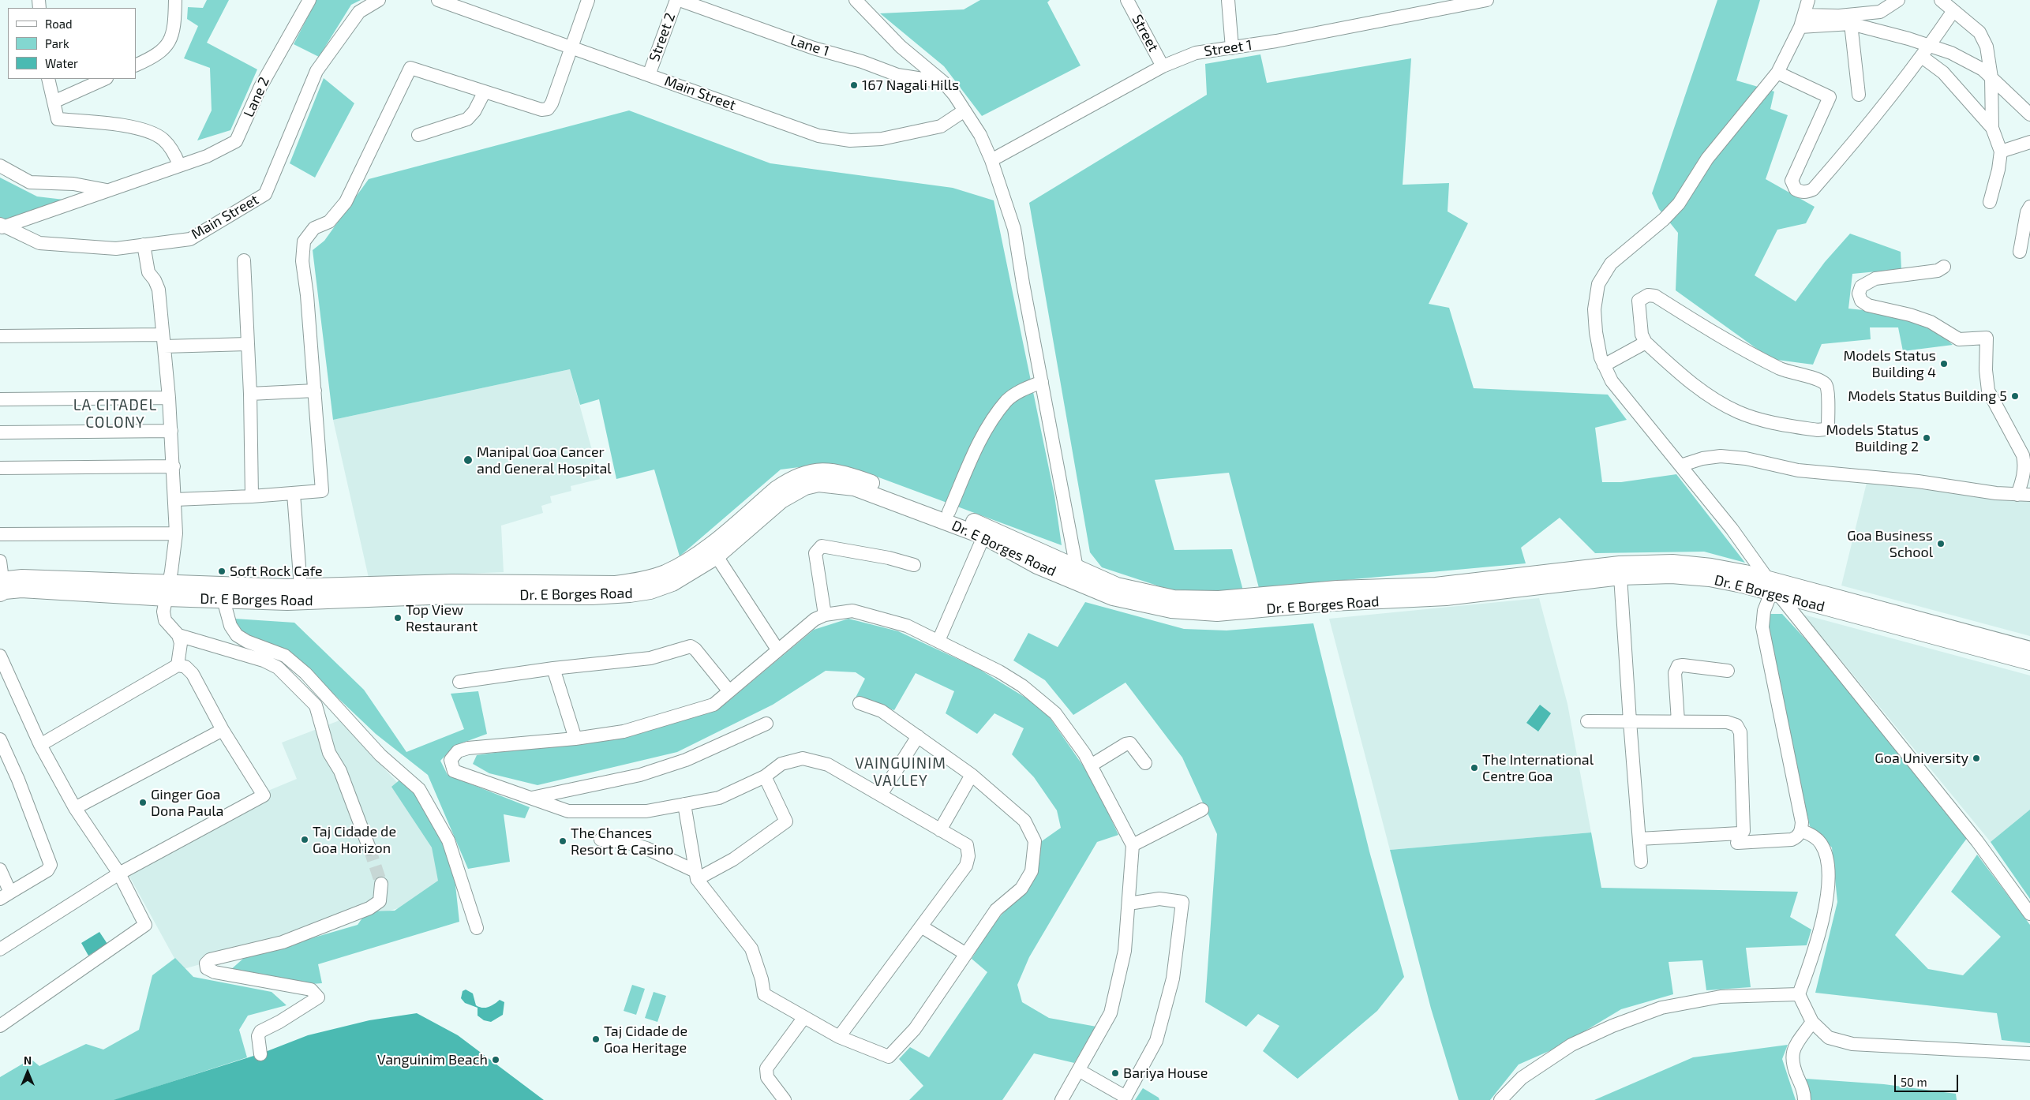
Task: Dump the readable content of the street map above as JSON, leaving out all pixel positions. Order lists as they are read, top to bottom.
{
  "streets": {
    "main road": ["Dr. E Borges Road"],
    "street": [
      "Street",
      "Street 2",
      "Lane 1",
      "Street 1",
      "Main Street",
      "Lane 2"
    ]
  },
  "crossings": [
    ["Street", "Street 1"],
    ["Street 2", "Main Street"],
    ["Main Street", "Lane 2"]
  ],
  "districts": ["LA CITADEL COLONY", "VAINGUINIM VALLEY"],
  "places": [
    "167 Nagali Hills",
    "Models Status Building 4",
    "Models Status Building 5",
    "Models Status Building 2",
    "Manipal Goa Cancer and General Hospital",
    "Goa Business School",
    "Soft Rock Cafe",
    "Top View Restaurant",
    "Goa University",
    "The International Centre Goa",
    "Ginger Goa Dona Paula",
    "Taj Cidade de Goa Horizon",
    "The Chances Resort & Casino",
    "Taj Cidade de Goa Heritage",
    "Vanguinim Beach",
    "Bariya House"
  ],
  "legend": ["Road", "Park", "Water"],
  "scale_bar": "50 m",
  "north": "top"
}
